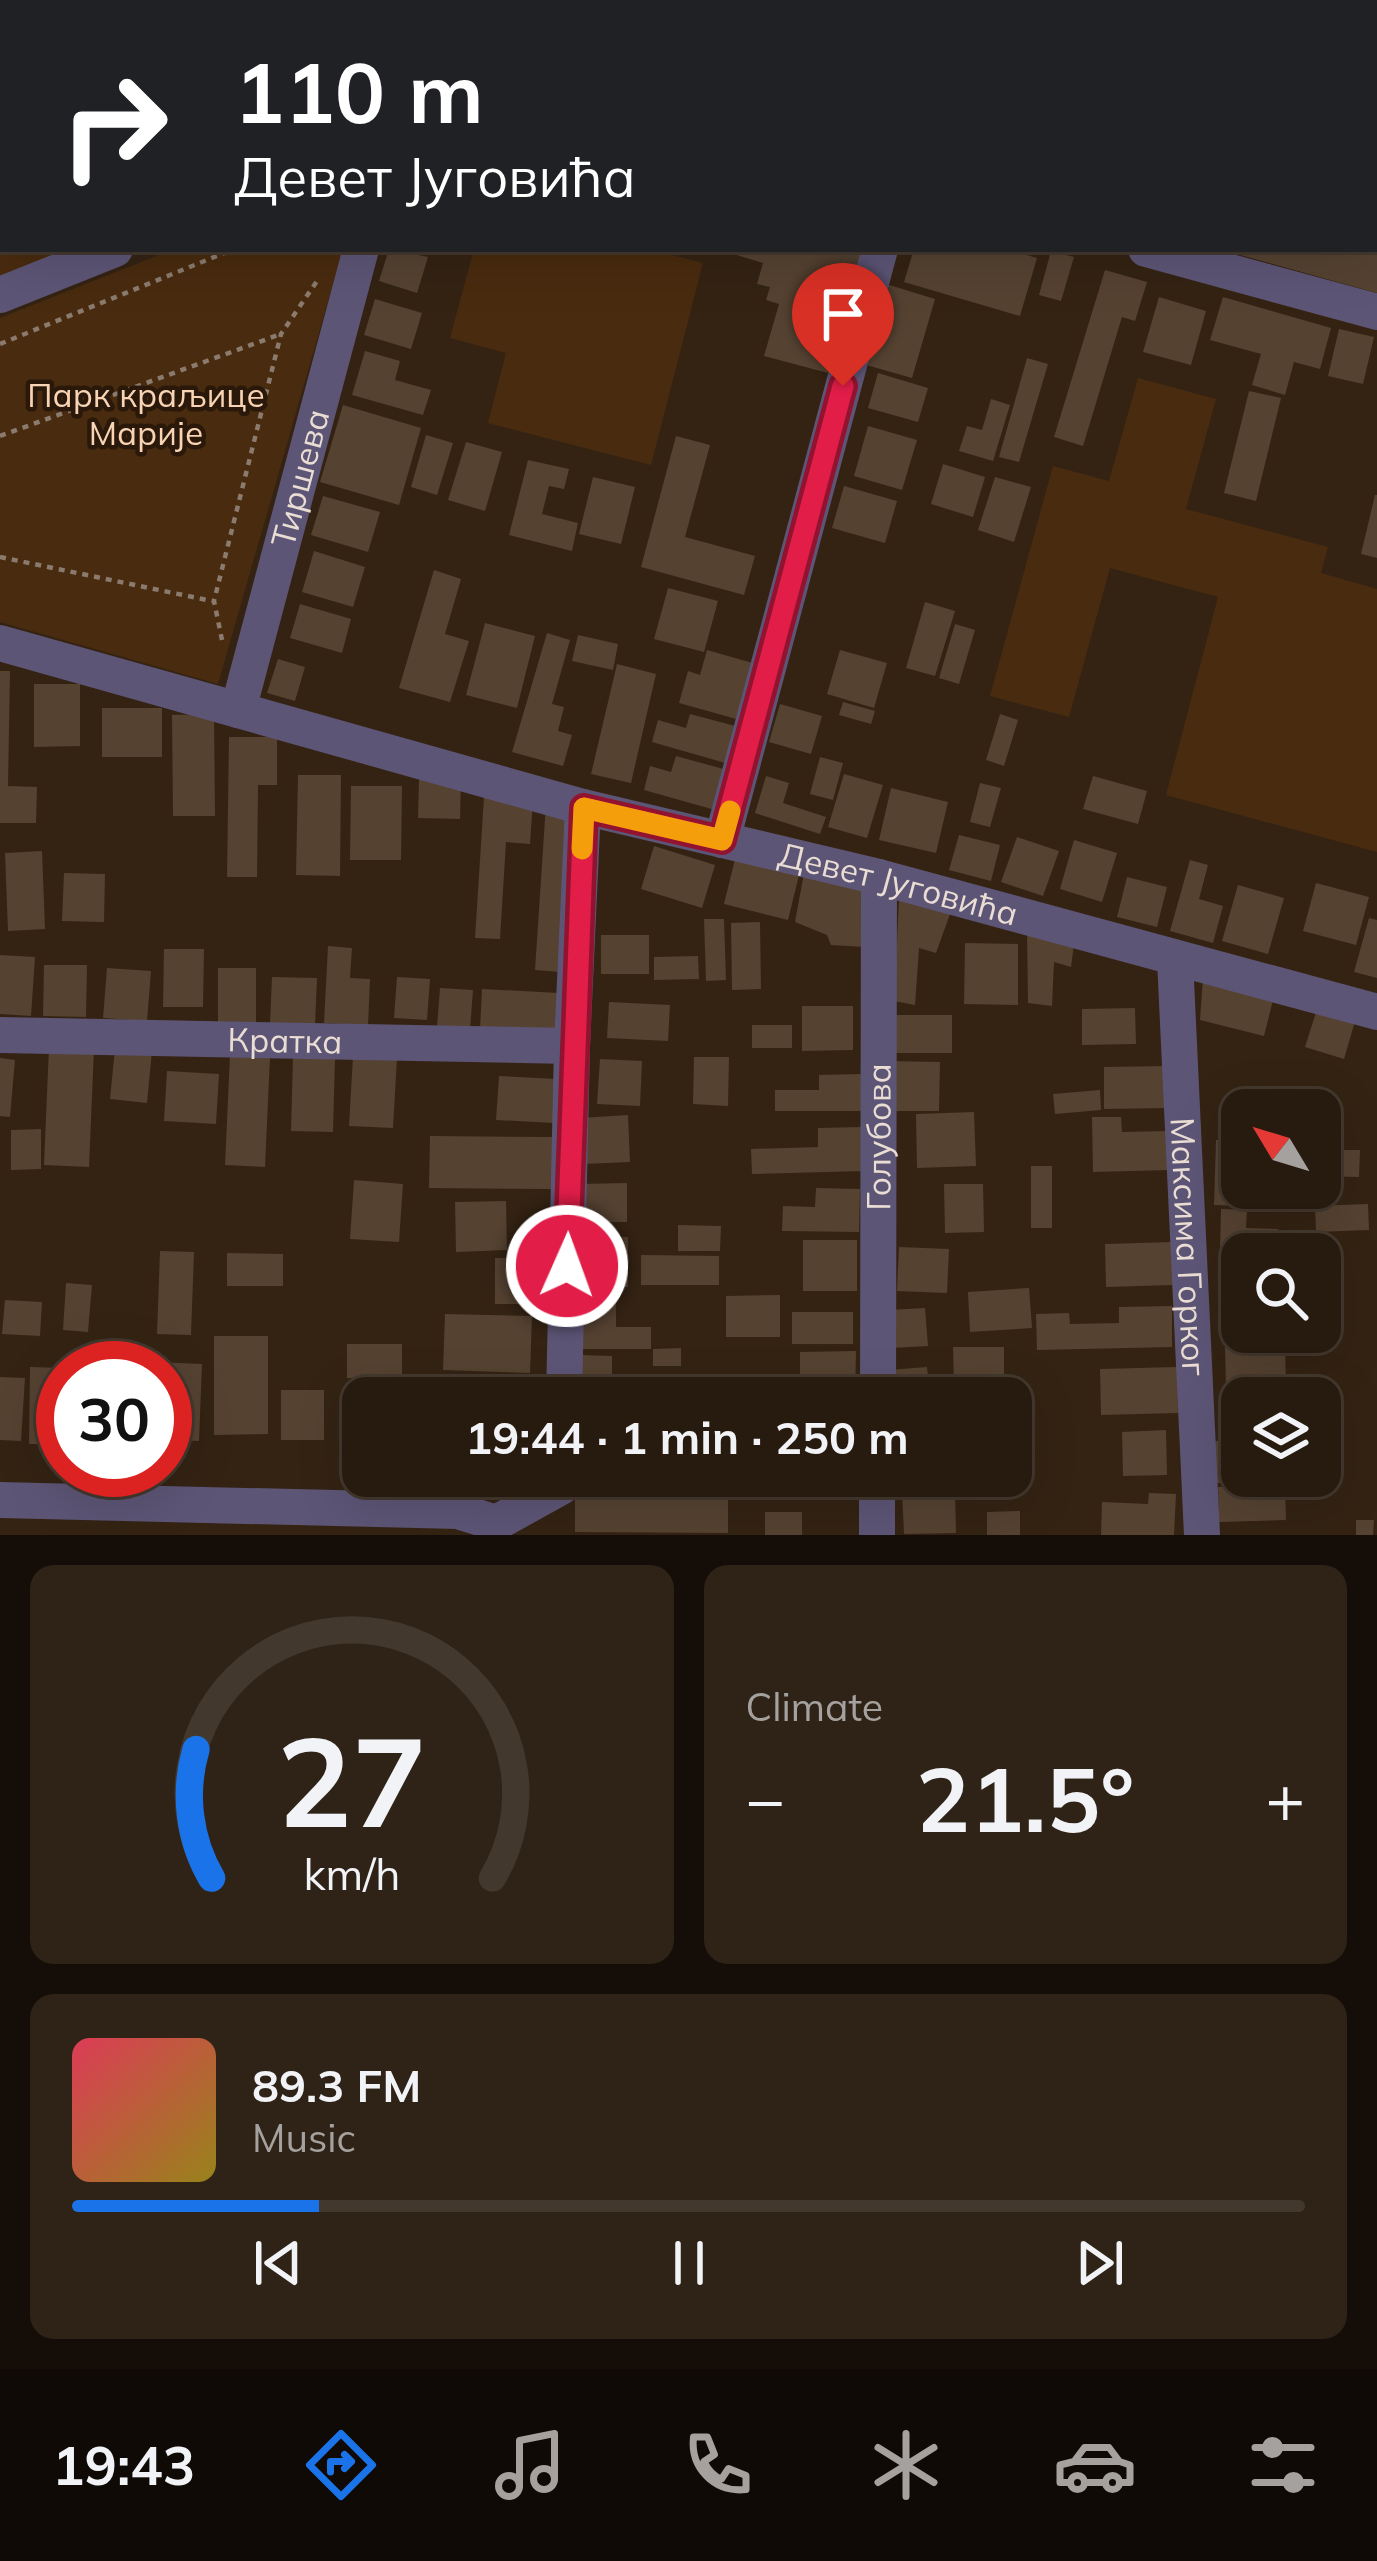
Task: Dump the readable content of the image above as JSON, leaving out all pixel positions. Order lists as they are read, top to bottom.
{
  "streets": {
    "street": [
      "Тиршева",
      "Девет Југовића",
      "Кратка",
      "Голубова",
      "Максима Горког"
    ]
  },
  "crossings": [
    ["Тиршева", "Девет Југовића"],
    ["Девет Југовића", "Голубова"],
    ["Девет Југовића", "Максима Горког"]
  ],
  "parks": ["Парк краљице Марије"],
  "north": "top left",
  "page": {
    "turn": ["110 m", "Девет Југовића"],
    "limit": "30",
    "trip": "19:44 · 1 min · 250 m",
    "tile": "Climate",
    "heat": ["−", "21.5°", "+"],
    "song": ["89.3 FM", "Music"],
    "tabs": "19:43",
    "gauge": ["27", "km/h"]
  }
}
